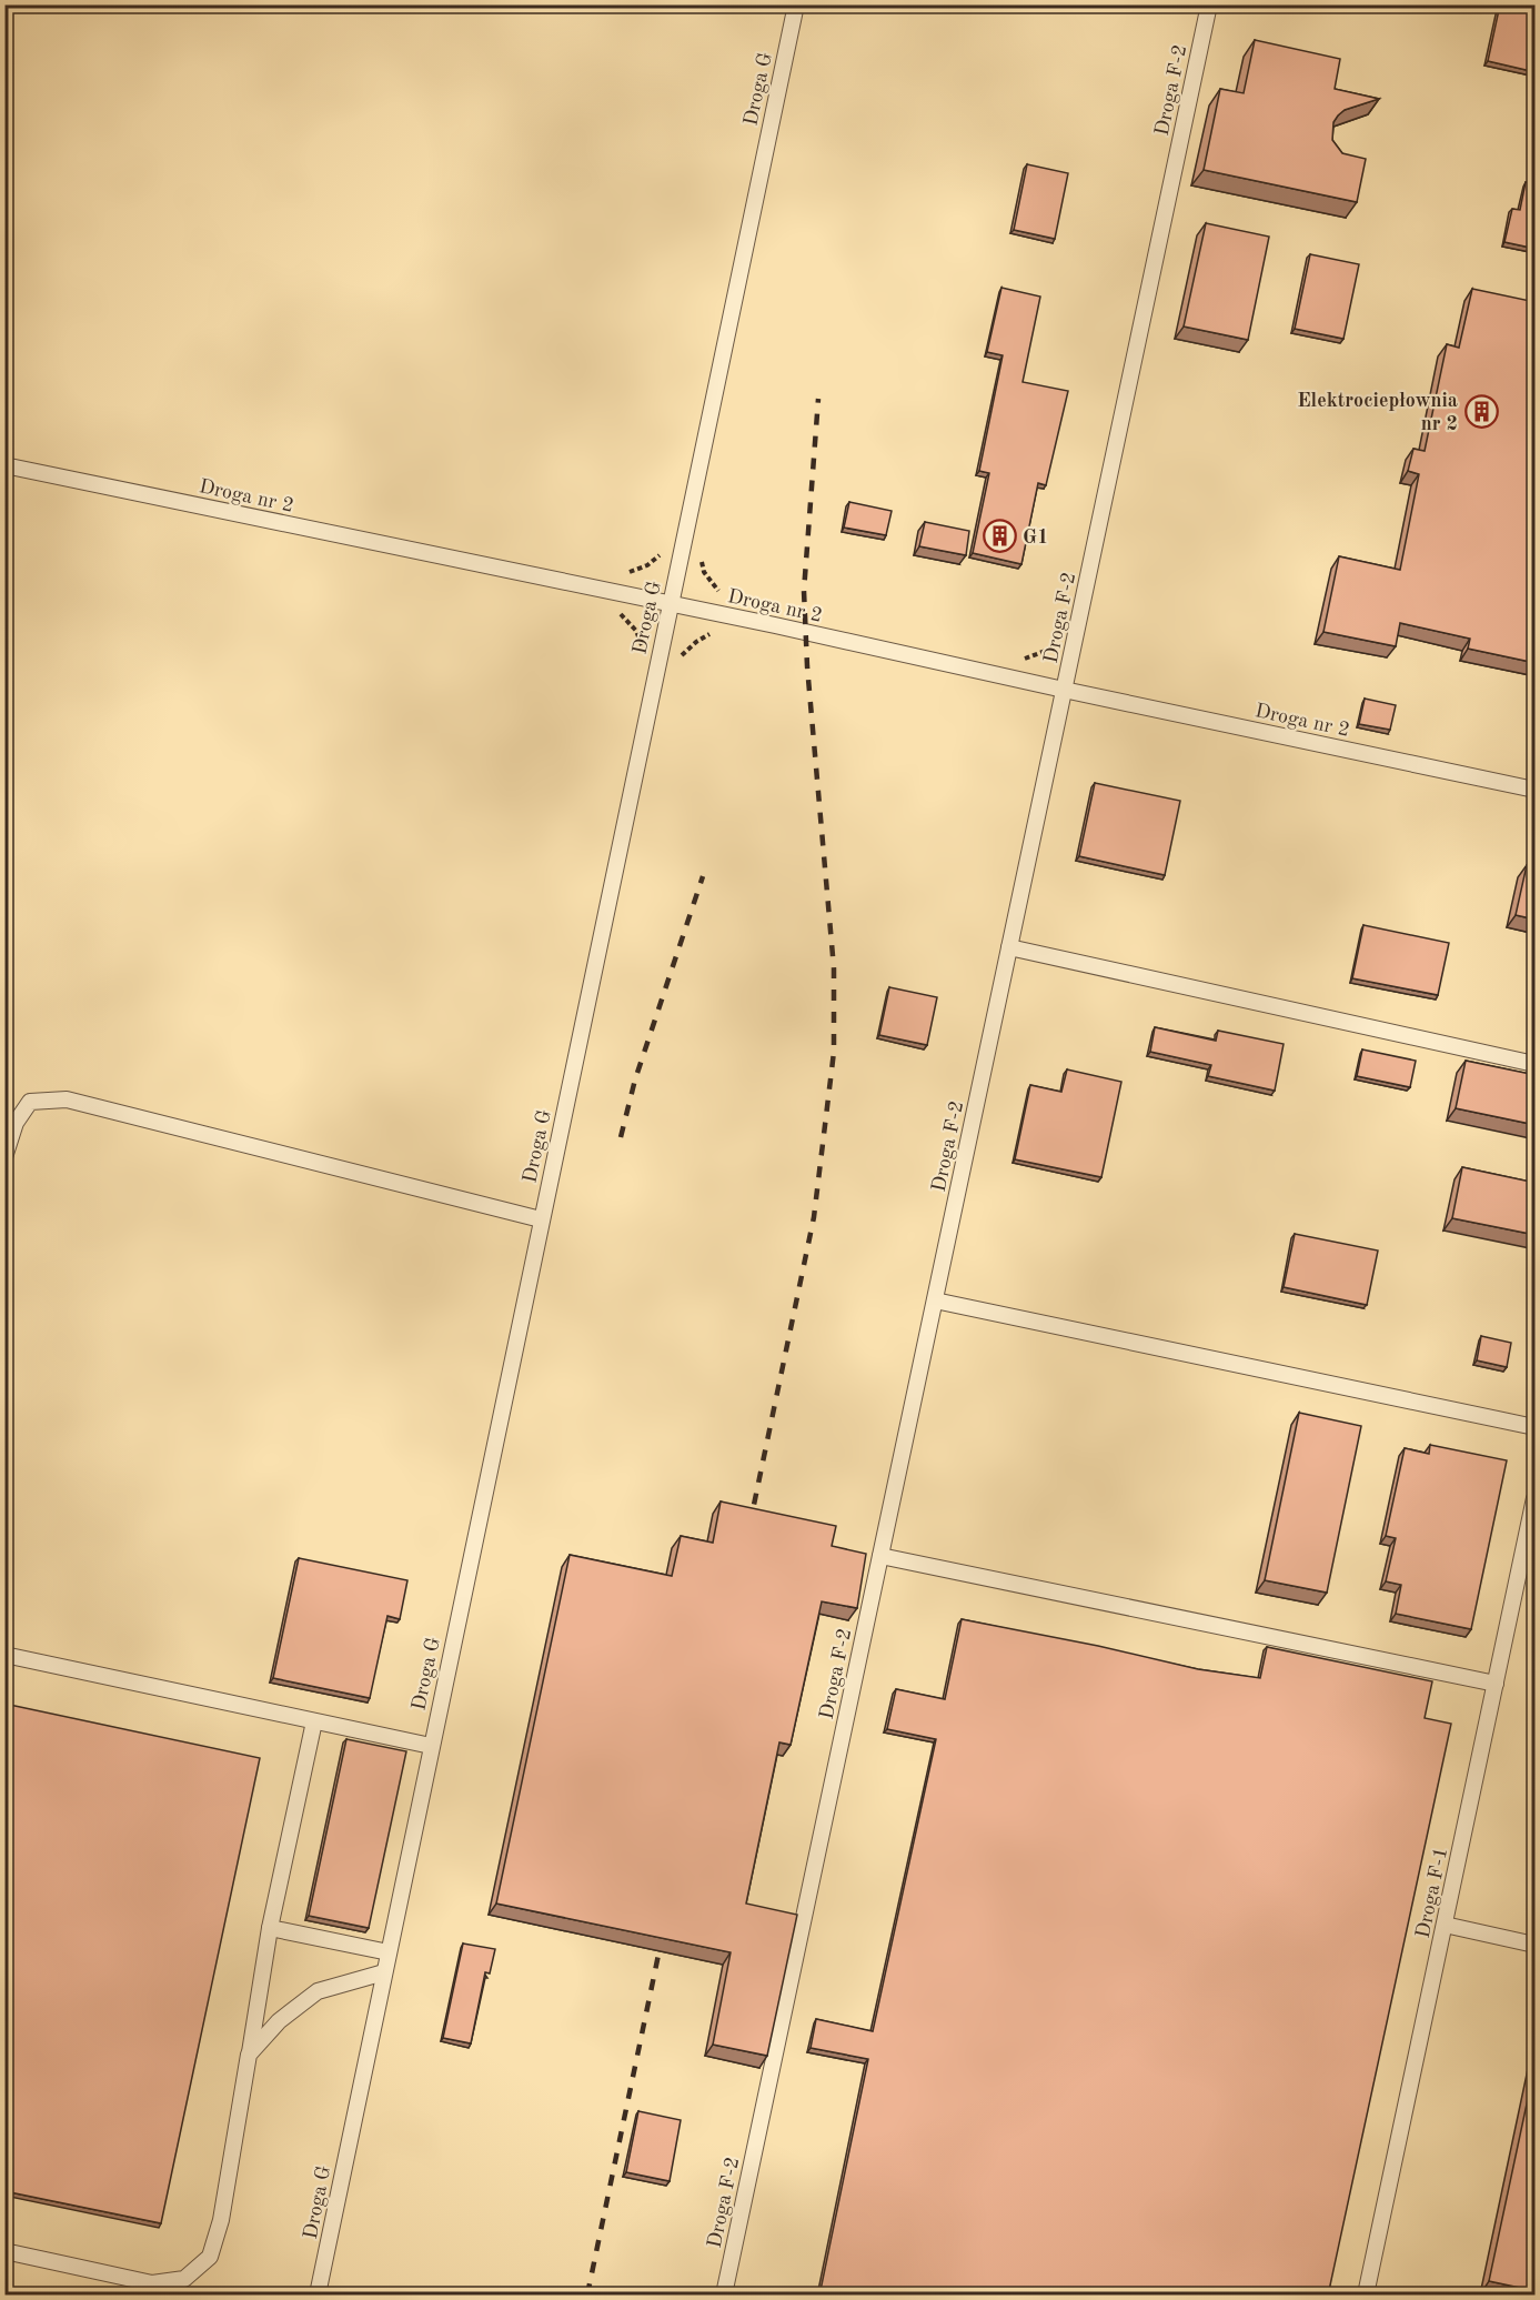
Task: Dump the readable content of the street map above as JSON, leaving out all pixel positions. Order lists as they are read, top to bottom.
{
  "streets": {
    "lane": [
      "Droga G",
      "Droga F-2",
      "Droga nr 2",
      "Droga F-1"
    ]
  },
  "crossings": [
    ["Droga G", "Droga nr 2"],
    ["Droga F-2", "Droga nr 2"]
  ],
  "places": {
    "building": ["Elektrociepłownia nr 2", "G1"]
  }
}
